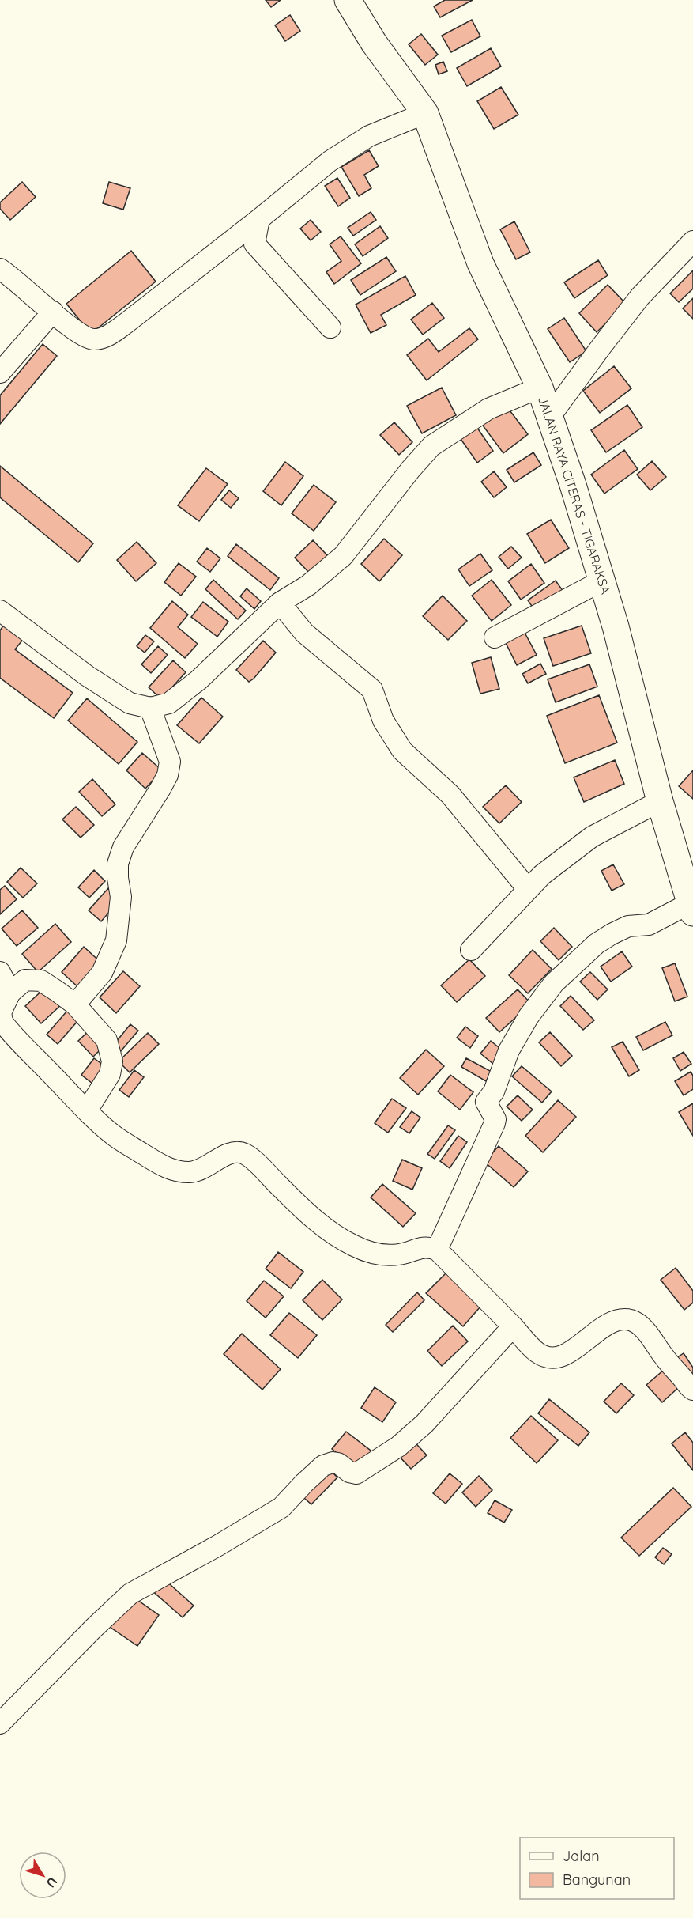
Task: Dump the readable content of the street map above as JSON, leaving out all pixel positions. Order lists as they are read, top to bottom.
{
  "streets": {
    "main road": ["JALAN RAYA CITERAS - TIGARAKSA"]
  },
  "legend": ["Jalan", "Bangunan"],
  "north": "bottom right"
}
